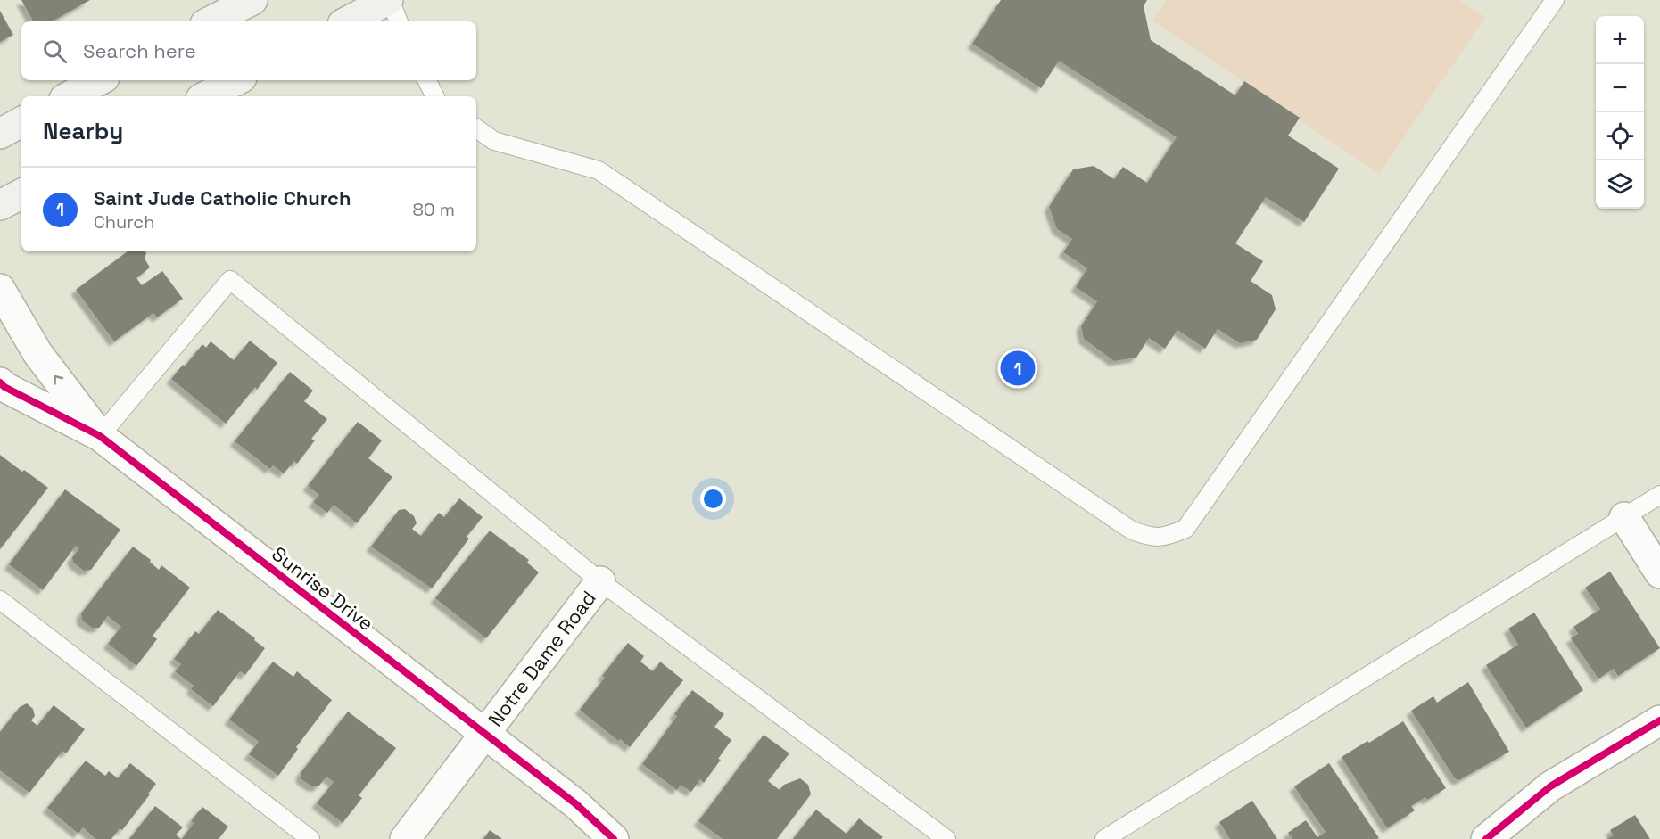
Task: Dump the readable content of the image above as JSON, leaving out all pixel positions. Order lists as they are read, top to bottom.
{
  "streets": {
    "street": ["Sunrise Drive", "Notre Dame Road"]
  },
  "crossings": [
    ["Sunrise Drive", "Notre Dame Road"]
  ],
  "page": {
    "map_buttons": ["+", "−"],
    "search": "Search here",
    "heading": "Nearby",
    "list": [
      {
        "mark": "1",
        "name": "Saint Jude Catholic Church",
        "note": "Church",
        "value": "80 m"
      }
    ],
    "pins": "1"
  }
}
